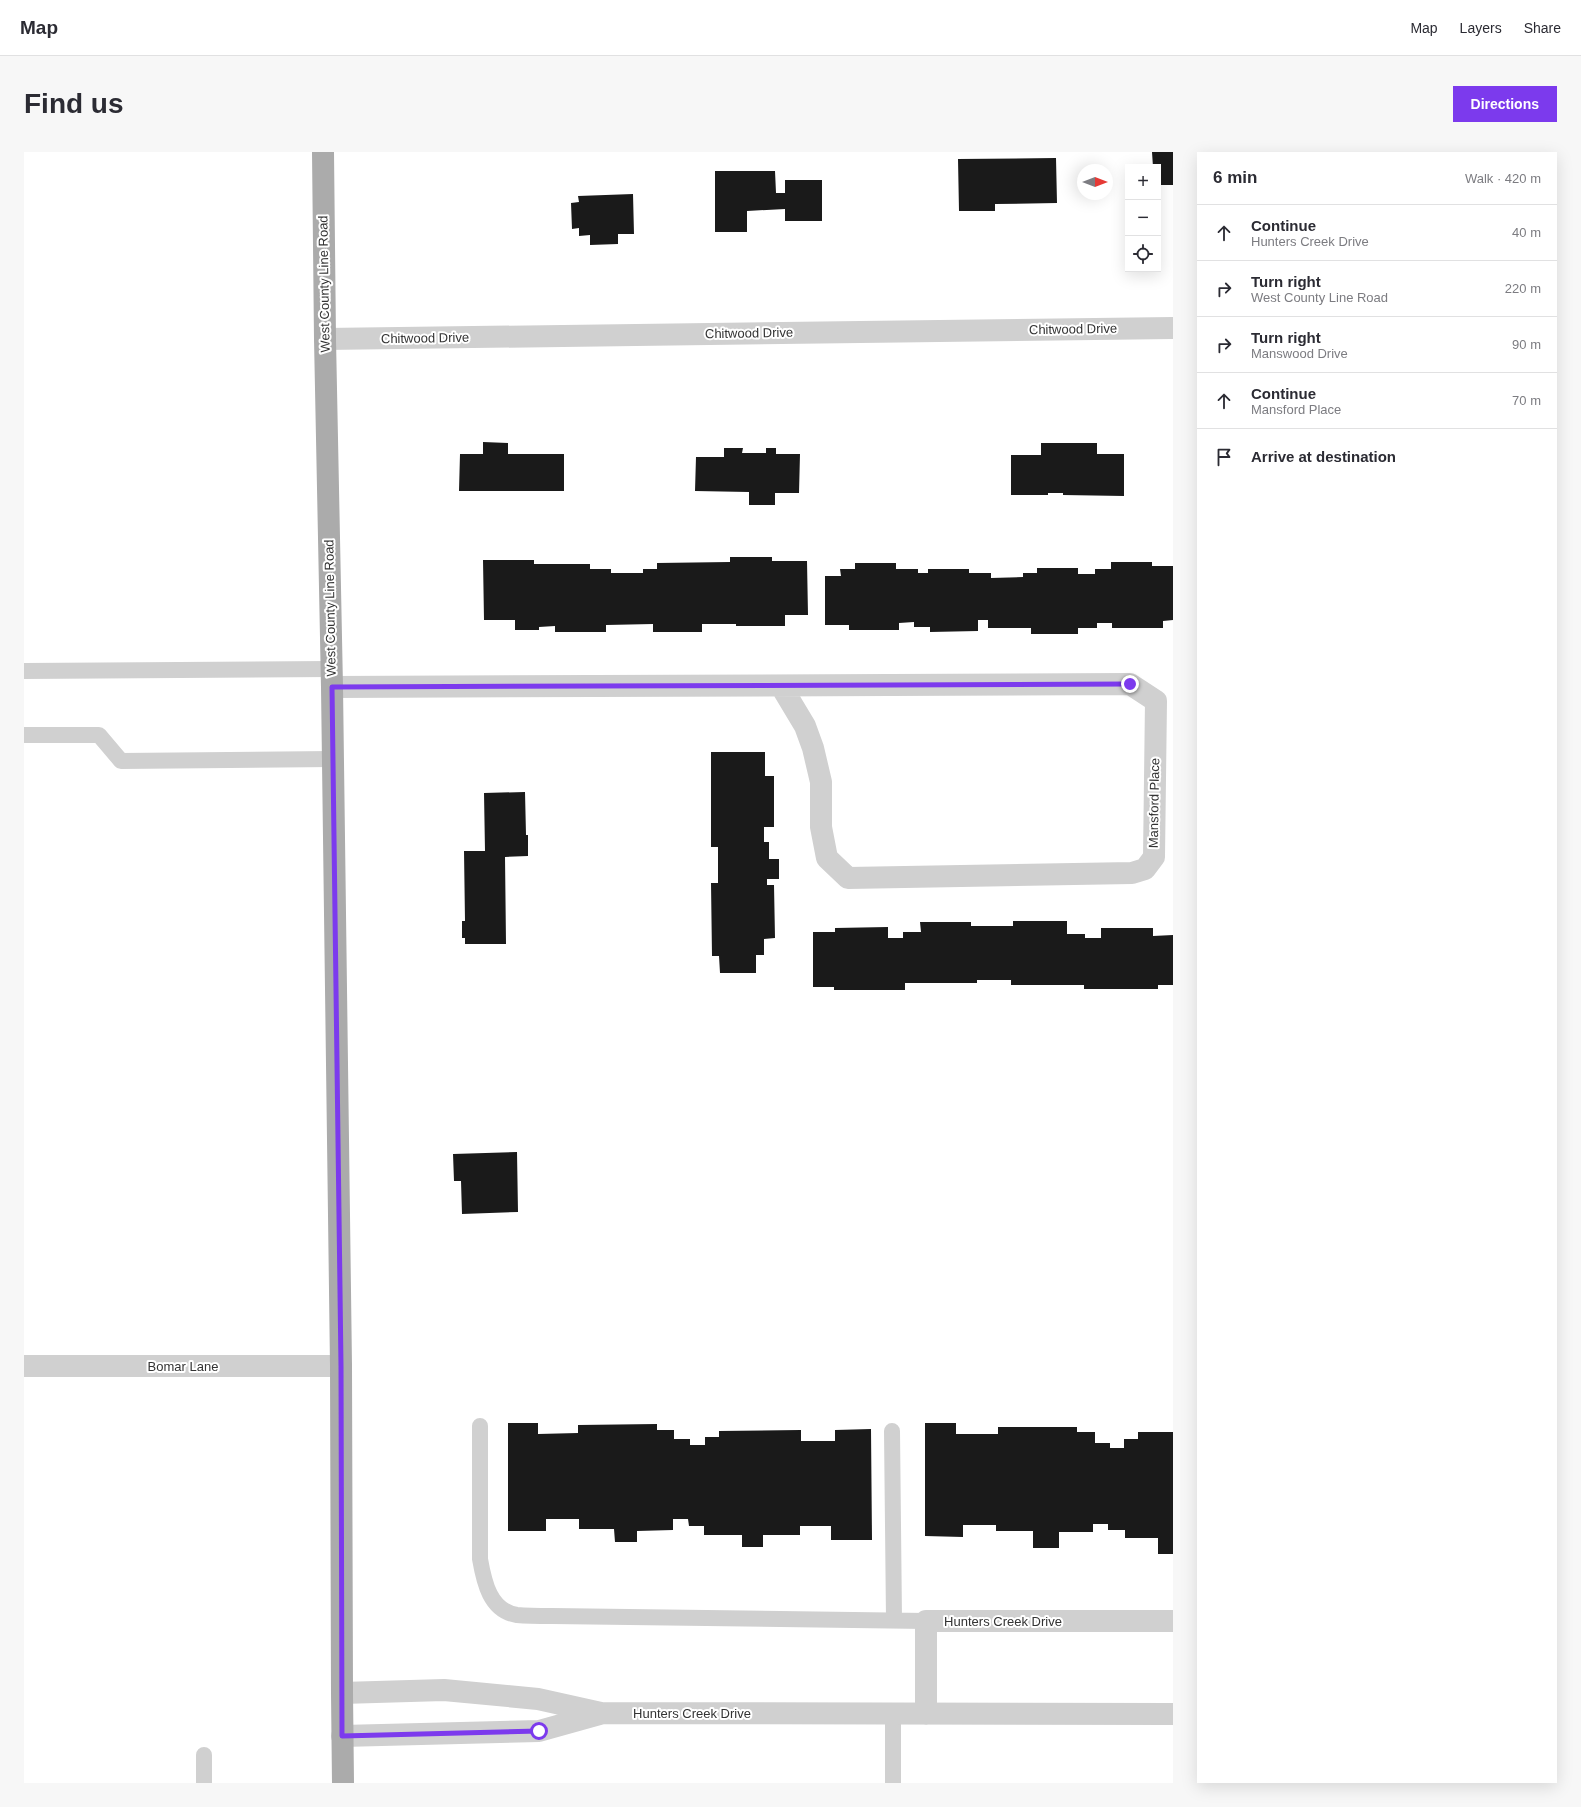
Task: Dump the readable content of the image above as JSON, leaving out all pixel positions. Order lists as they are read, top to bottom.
{
  "streets": {
    "main road": ["West County Line Road"],
    "street": [
      "Chitwood Drive",
      "Mansford Place",
      "Bomar Lane",
      "Hunters Creek Drive"
    ]
  },
  "crossings": [
    ["West County Line Road", "Chitwood Drive"],
    ["West County Line Road", "Bomar Lane"],
    ["West County Line Road", "Hunters Creek Drive"]
  ],
  "north": "right",
  "page": {
    "header": "Map",
    "nav": ["Map", "Layers", "Share"],
    "buttons": "Directions",
    "title": "Find us",
    "heading": ["6 min", "Walk · 420 m"],
    "map_buttons": ["+", "−"],
    "list": [
      ["Continue", "Hunters Creek Drive", "40 m"],
      ["Turn right", "West County Line Road", "220 m"],
      ["Turn right", "Manswood Drive", "90 m"],
      ["Continue", "Mansford Place", "70 m"],
      "Arrive at destination"
    ]
  }
}
